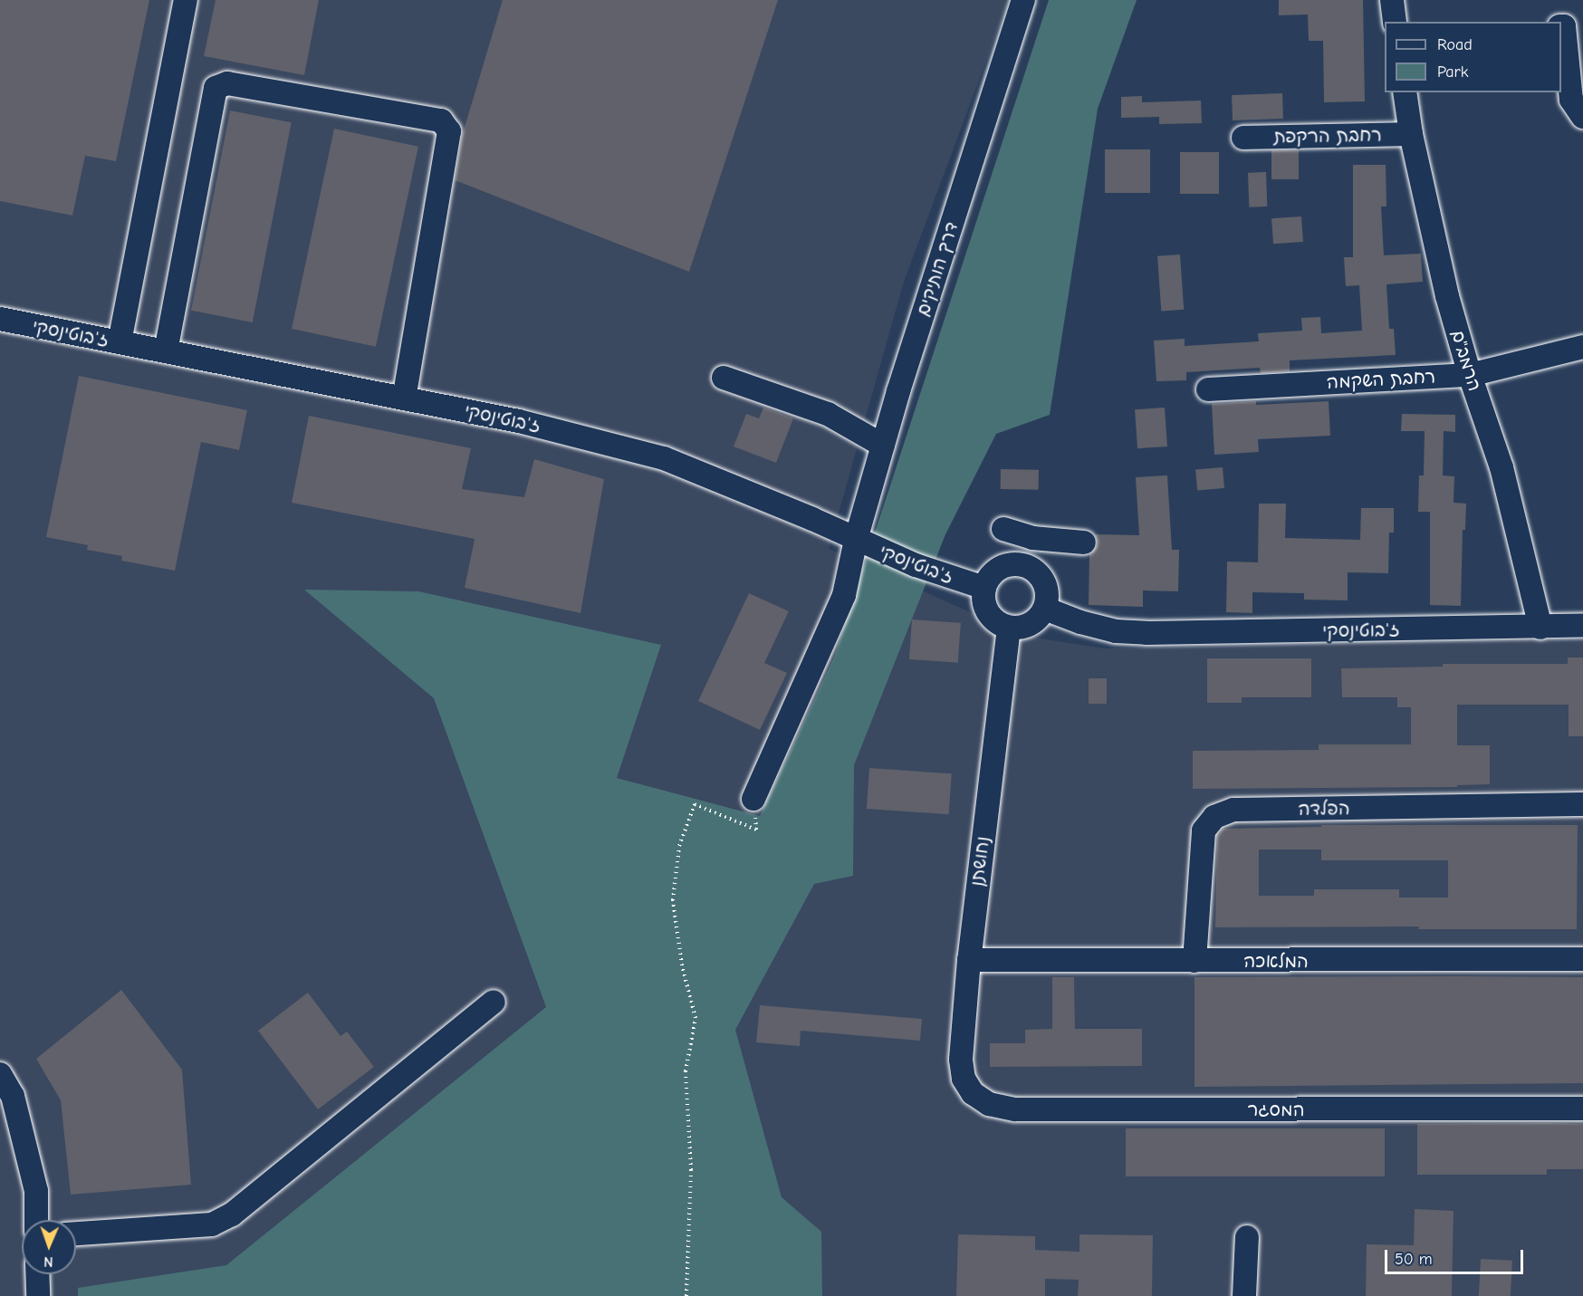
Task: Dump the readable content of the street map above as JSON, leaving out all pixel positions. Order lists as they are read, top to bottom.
{
  "streets": {
    "street": [
      "רחבת הרקפת",
      "דרך הותיקים",
      "ז'בוטינסקי",
      "הרמב\"ם",
      "רחבת השקמה",
      "הפלדה",
      "נחושתן",
      "המלאכה",
      "המסגר"
    ]
  },
  "crossings": [
    ["רחבת הרקפת", "הרמב\"ם"],
    ["דרך הותיקים", "ז'בוטינסקי"],
    ["ז'בוטינסקי", "הרמב\"ם"],
    ["ז'בוטינסקי", "נחושתן"],
    ["הרמב\"ם", "רחבת השקמה"],
    ["הפלדה", "המלאכה"],
    ["נחושתן", "המלאכה"],
    ["נחושתן", "המסגר"]
  ],
  "legend": ["Road", "Park"],
  "scale_bar": "50 m",
  "north": "bottom"
}
